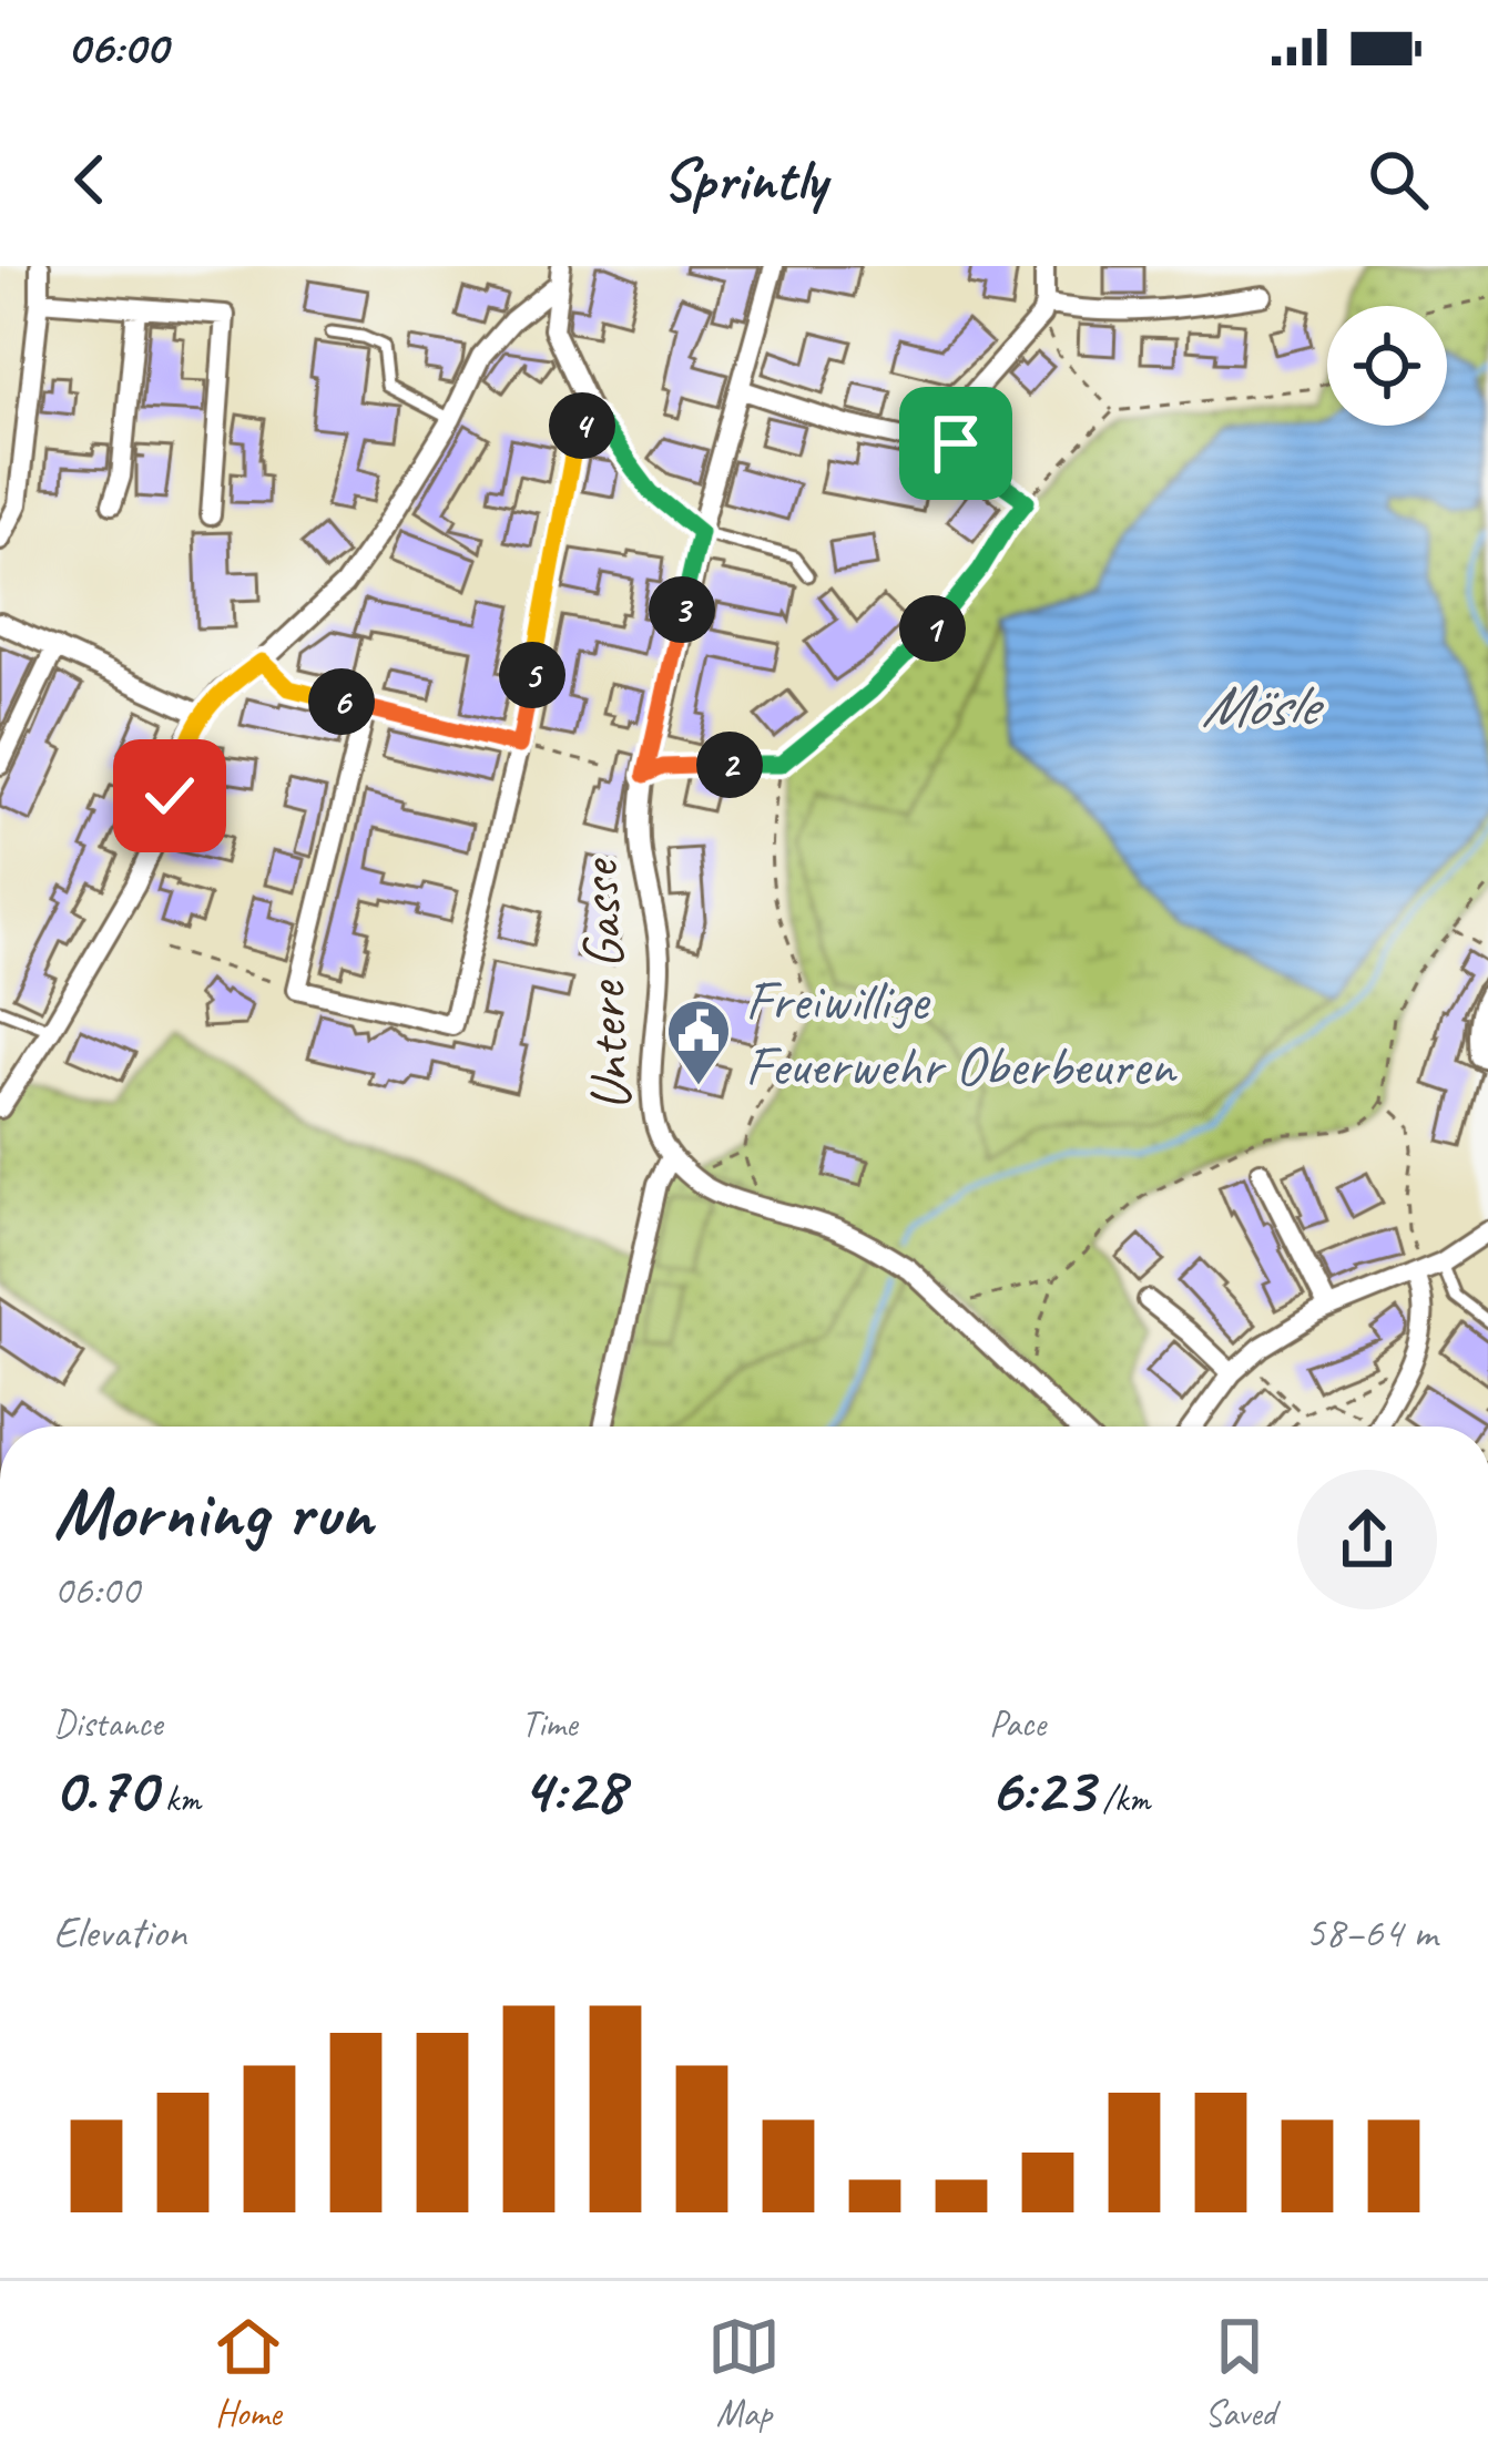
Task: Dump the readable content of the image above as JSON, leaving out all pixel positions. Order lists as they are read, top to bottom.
{
  "streets": {
    "street": ["Untere Gasse"]
  },
  "water": ["Mösle"],
  "places": {
    "public building": ["Freiwillige Feuerwehr Oberbeuren"]
  },
  "page": {
    "status": "06:00",
    "header": "Sprintly",
    "pins": [
      "4",
      "3",
      "1",
      "5",
      "6",
      "2"
    ],
    "heading": ["Morning run", "06:00"],
    "stats": [
      ["Distance", "0.70 km"],
      ["Time", "4:28"],
      ["Pace", "6:23 /km"]
    ],
    "chart": ["Elevation", "58–64 m"],
    "tabs": ["Home", "Map", "Saved"]
  }
}
